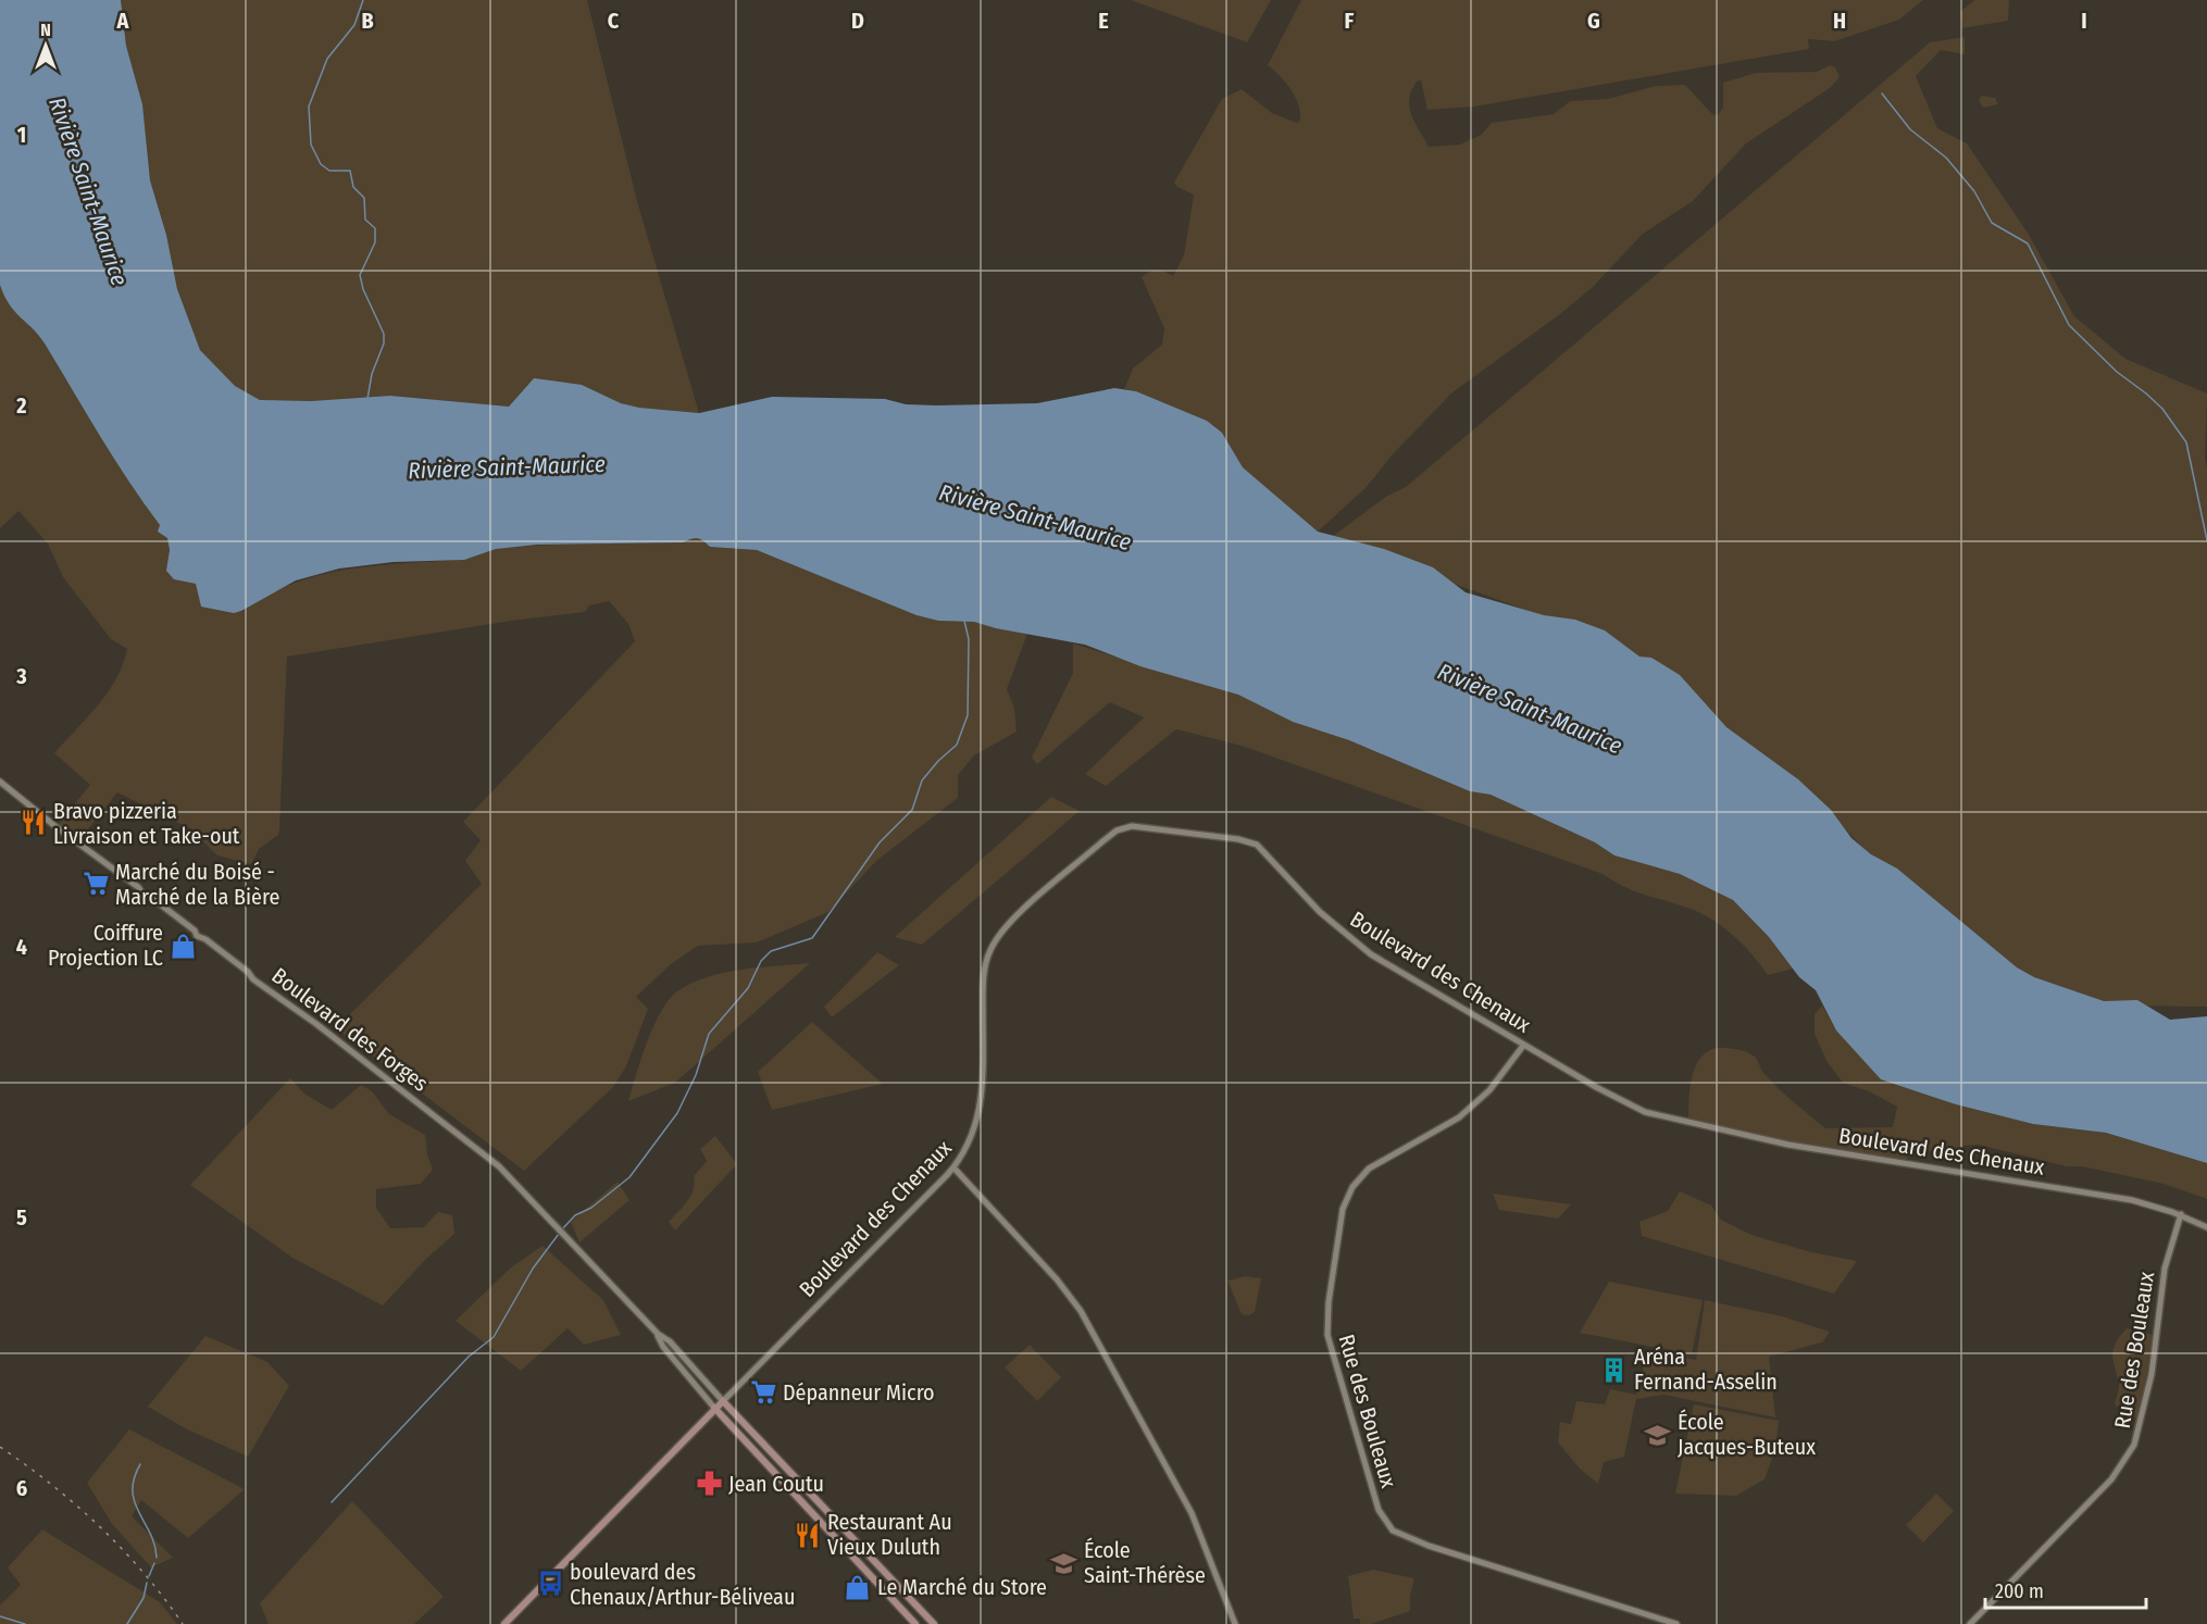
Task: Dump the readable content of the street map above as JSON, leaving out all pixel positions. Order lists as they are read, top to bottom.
{
  "streets": {
    "main road": ["Boulevard des Chenaux", "Boulevard des Forges"],
    "street": ["Rue des Bouleaux"]
  },
  "crossings": [
    ["Boulevard des Chenaux", "Boulevard des Forges"],
    ["Boulevard des Chenaux", "Rue des Bouleaux"]
  ],
  "water": ["Rivière Saint-Maurice"],
  "places": {
    "restaurant": ["Bravo pizzeria Livraison et Take-out", "Restaurant Au Vieux Duluth"],
    "supermarket": ["Marché du Boisé - Marché de la Bière", "Dépanneur Micro"],
    "shop": ["Coiffure Projection LC", "Le Marché du Store"],
    "building": ["Aréna Fernand-Asselin"],
    "school or university": ["École Jacques-Buteux", "École Saint-Thérèse"],
    "pharmacy": ["Jean Coutu"],
    "bus stop": ["boulevard des Chenaux/Arthur-Béliveau"]
  },
  "scale_bar": "200 m",
  "north": "top",
  "grid": {
    "columns": [
      "A",
      "B",
      "C",
      "D",
      "E",
      "F",
      "G",
      "H",
      "I"
    ],
    "rows": [
      "1",
      "2",
      "3",
      "4",
      "5",
      "6"
    ]
  }
}
